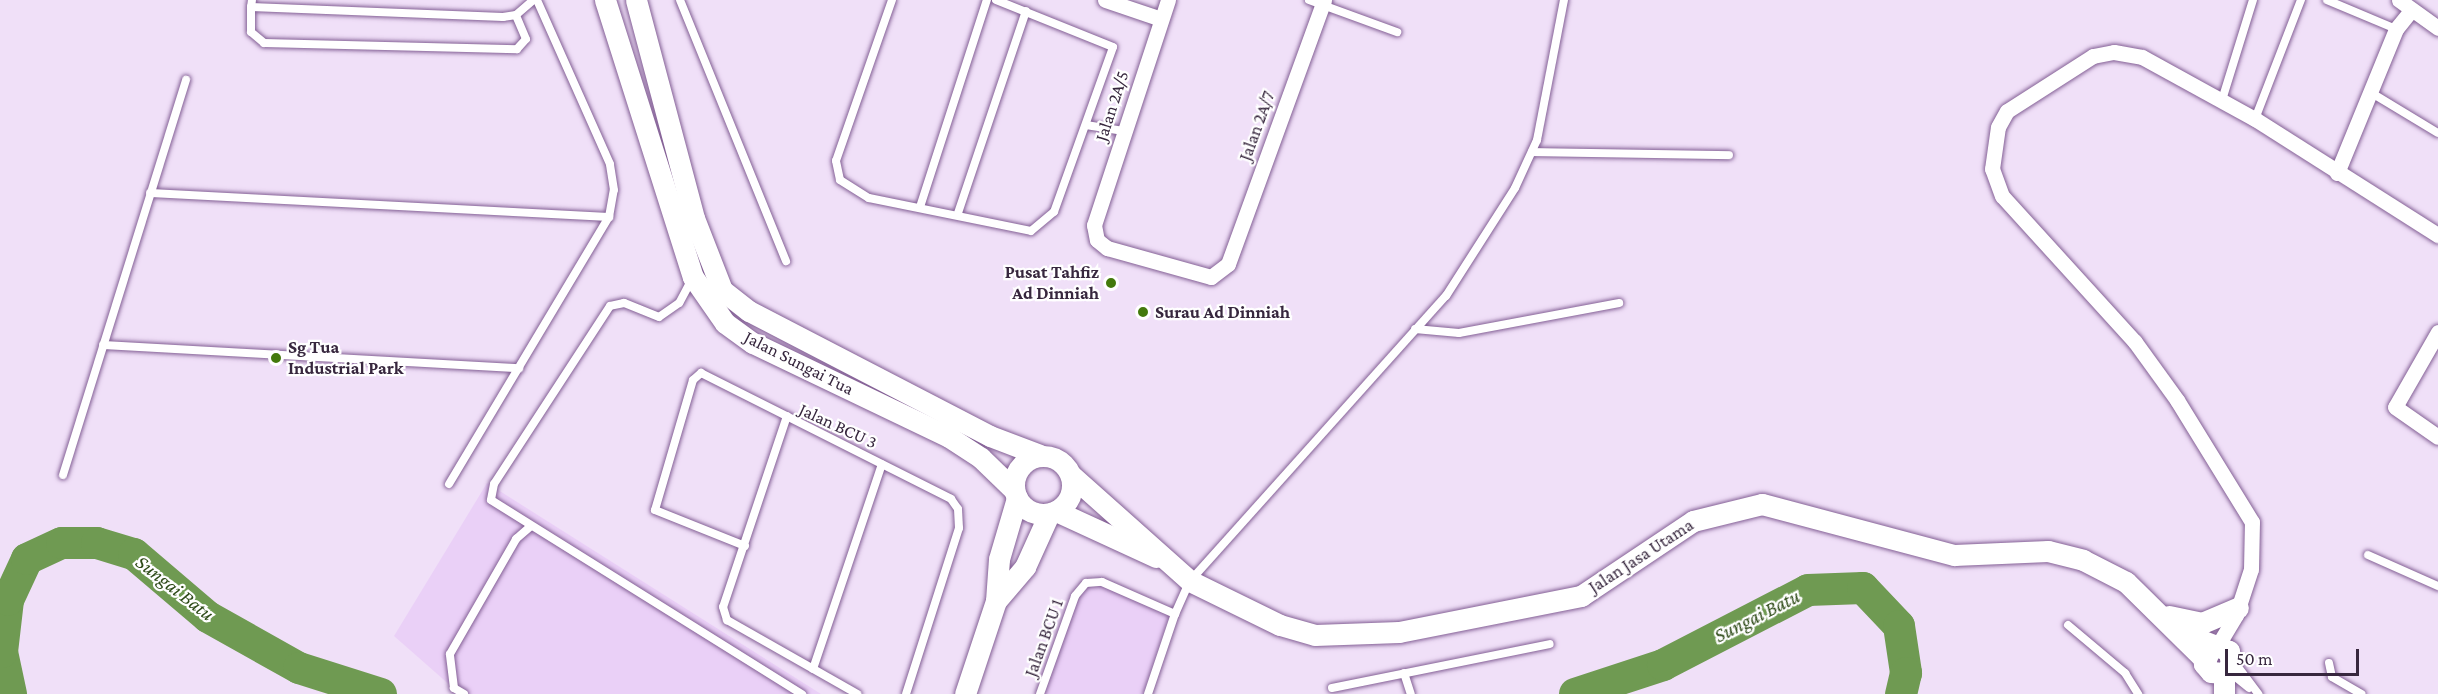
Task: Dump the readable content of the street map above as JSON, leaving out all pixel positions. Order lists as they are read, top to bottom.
{
  "streets": {
    "main road": ["Jalan Sungai Tua", "Jalan Jasa Utama"],
    "street": ["Jalan 2A/5", "Jalan 2A/7"],
    "lane": ["Jalan BCU 3", "Jalan BCU 1"]
  },
  "crossings": [
    ["Jalan 2A/5", "Jalan 2A/7"],
    ["Jalan Sungai Tua", "Jalan Jasa Utama"]
  ],
  "water": ["Sungai Batu"],
  "places": ["Pusat Tahfiz Ad Dinniah", "Surau Ad Dinniah", "Sg Tua Industrial Park"],
  "scale_bar": "50 m"
}
